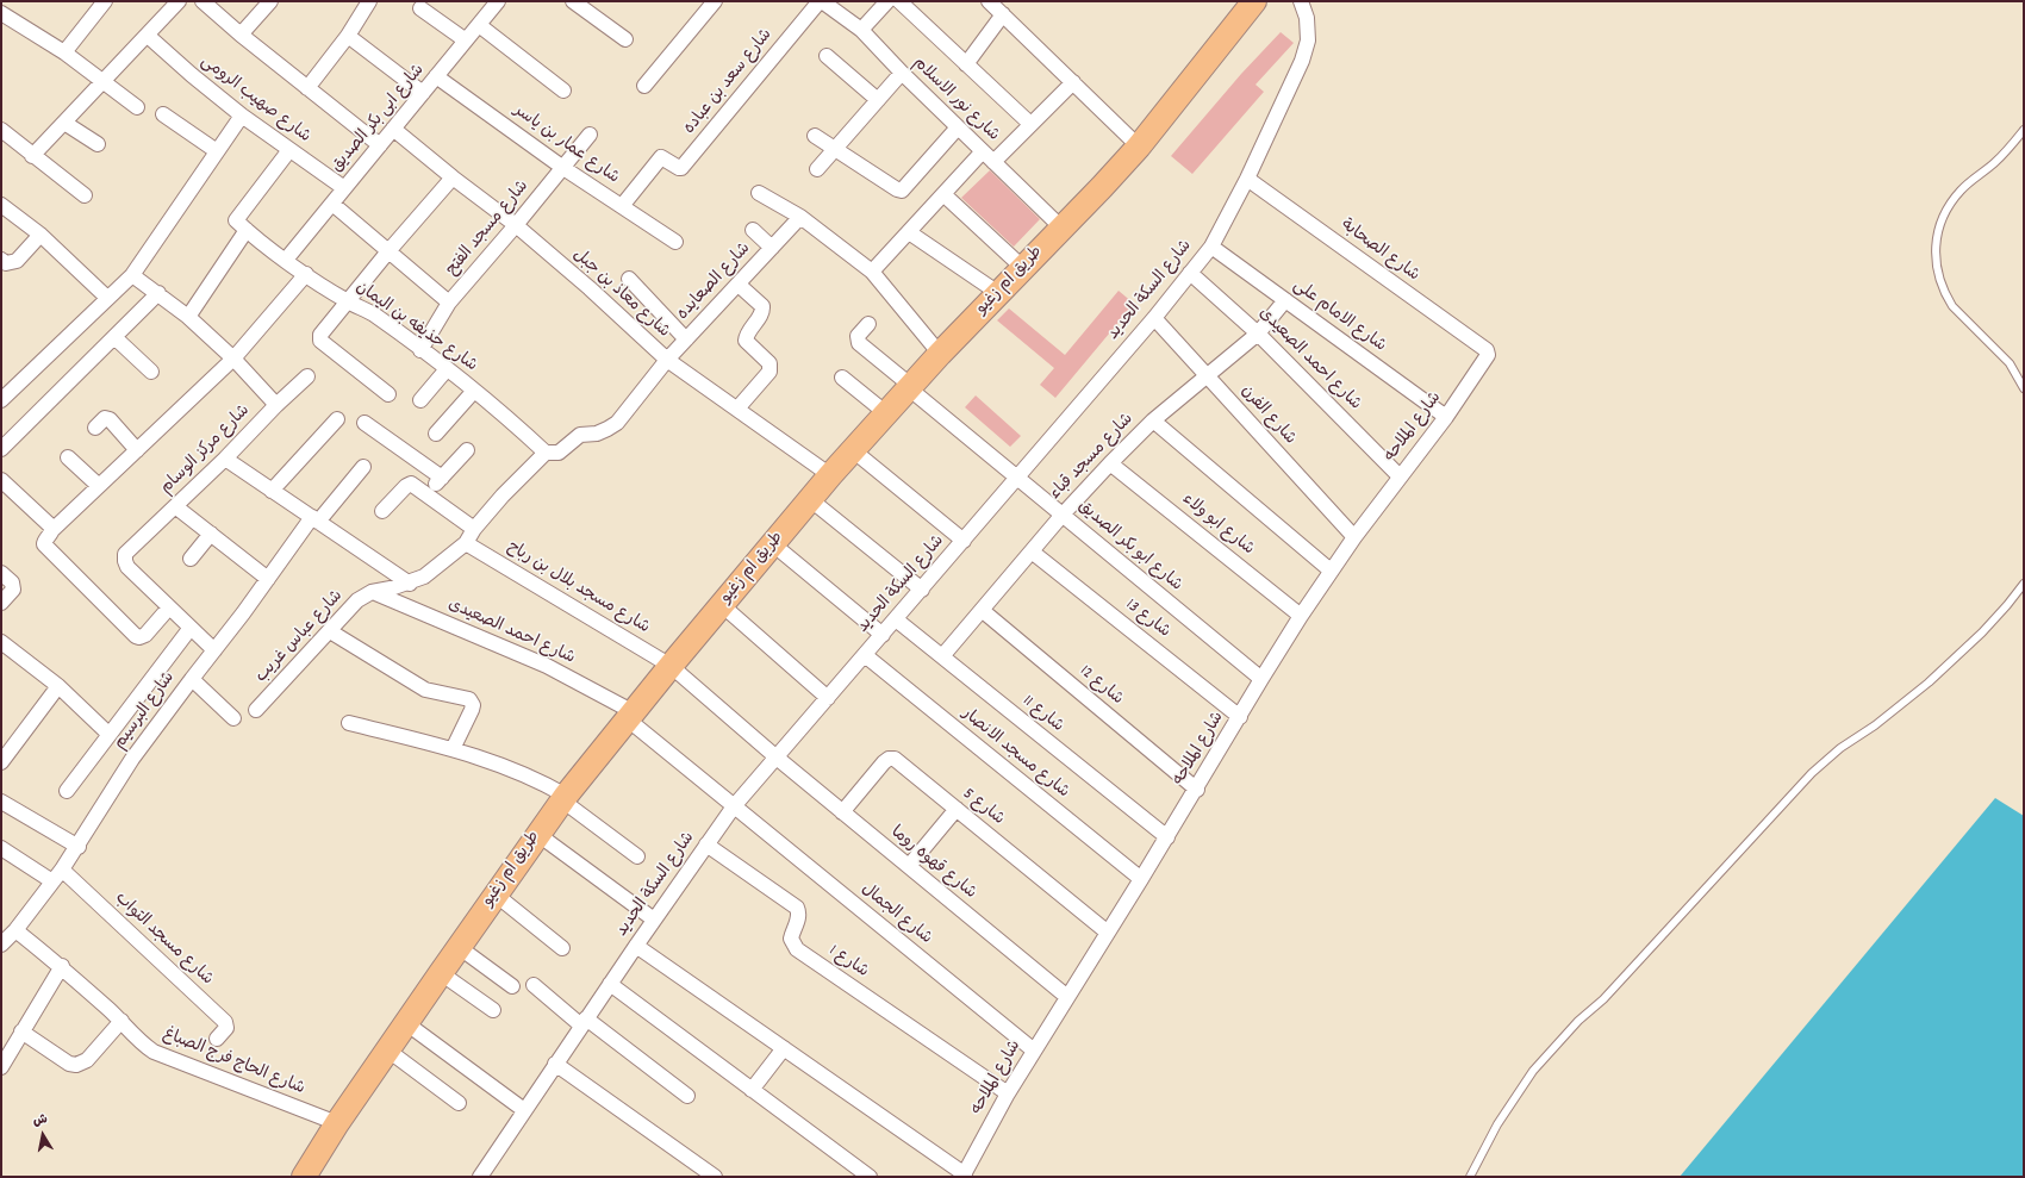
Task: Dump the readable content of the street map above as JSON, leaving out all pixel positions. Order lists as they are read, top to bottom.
{
  "streets": {
    "main road": ["طريق ام زغيو"],
    "street": [
      "شارع سعد بن عباده",
      "شارع صهيب الرومى",
      "شارع نور الاسلام",
      "شارع ابى بكر الصديق",
      "شارع عمار بن ياسر",
      "شارع مسجد الفتح",
      "شارع الصحابة",
      "شارع الصعايده",
      "شارع السكة الحديد",
      "شارع معاذ بن جبل",
      "شارع الامام على",
      "شارع حذيفه بن اليمان",
      "شارع احمد الصعيدى",
      "شارع الفرن",
      "شارع الملاحه",
      "شارع مركز الوسام",
      "شارع مسجد قباء",
      "شارع ابو ولاء",
      "شارع ابو بكر الصديق",
      "شارع مسجد بلال بن رباح",
      "شارع 13",
      "شارع عباس غريب",
      "شارع 12",
      "شارع البرسيم",
      "شارع 11",
      "شارع مسجد الانصار",
      "شارع 5",
      "شارع قهوه روما",
      "شارع الجمال",
      "شارع مسجد التواب",
      "شارع 1",
      "شارع الحاج فرج الصباغ"
    ]
  },
  "crossings": [
    ["شارع سعد بن عباده", "شارع نور الاسلام"],
    ["شارع سعد بن عباده", "شارع عمار بن ياسر"],
    ["شارع صهيب الرومى", "شارع ابى بكر الصديق"],
    ["شارع نور الاسلام", "طريق ام زغيو"],
    ["شارع ابى بكر الصديق", "شارع عمار بن ياسر"],
    ["شارع ابى بكر الصديق", "شارع معاذ بن جبل"],
    ["شارع ابى بكر الصديق", "شارع حذيفه بن اليمان"],
    ["شارع عمار بن ياسر", "شارع مسجد الفتح"],
    ["شارع مسجد الفتح", "شارع معاذ بن جبل"],
    ["شارع مسجد الفتح", "شارع حذيفه بن اليمان"],
    ["شارع الصحابة", "شارع السكة الحديد"],
    ["شارع الصحابة", "شارع الملاحه"],
    ["طريق ام زغيو", "شارع معاذ بن جبل"],
    ["طريق ام زغيو", "شارع احمد الصعيدى"],
    ["طريق ام زغيو", "شارع ابو بكر الصديق"],
    ["طريق ام زغيو", "شارع مسجد بلال بن رباح"],
    ["طريق ام زغيو", "شارع الحاج فرج الصباغ"],
    ["شارع الصعايده", "شارع معاذ بن جبل"],
    ["شارع الصعايده", "شارع حذيفه بن اليمان"],
    ["شارع الصعايده", "شارع عباس غريب"],
    ["شارع السكة الحديد", "شارع الامام على"],
    ["شارع السكة الحديد", "شارع احمد الصعيدى"],
    ["شارع السكة الحديد", "شارع الفرن"],
    ["شارع السكة الحديد", "شارع ابو بكر الصديق"],
    ["شارع السكة الحديد", "شارع مسجد بلال بن رباح"],
    ["شارع السكة الحديد", "شارع 11"],
    ["شارع السكة الحديد", "شارع مسجد الانصار"],
    ["شارع السكة الحديد", "شارع قهوه روما"],
    ["شارع السكة الحديد", "شارع الجمال"],
    ["شارع السكة الحديد", "شارع 1"],
    ["شارع الامام على", "شارع الملاحه"],
    ["شارع الامام على", "شارع مسجد قباء"],
    ["شارع حذيفه بن اليمان", "شارع عباس غريب"],
    ["شارع احمد الصعيدى", "شارع الملاحه"],
    ["شارع احمد الصعيدى", "شارع مسجد قباء"],
    ["شارع احمد الصعيدى", "شارع عباس غريب"],
    ["شارع احمد الصعيدى", "شارع الجمال"],
    ["شارع الفرن", "شارع الملاحه"],
    ["شارع الفرن", "شارع مسجد قباء"],
    ["شارع الملاحه", "شارع ابو ولاء"],
    ["شارع الملاحه", "شارع ابو بكر الصديق"],
    ["شارع الملاحه", "شارع 13"],
    ["شارع الملاحه", "شارع 12"],
    ["شارع الملاحه", "شارع 11"],
    ["شارع الملاحه", "شارع مسجد الانصار"],
    ["شارع الملاحه", "شارع 5"],
    ["شارع الملاحه", "شارع قهوه روما"],
    ["شارع الملاحه", "شارع الجمال"],
    ["شارع الملاحه", "شارع 1"],
    ["شارع مسجد قباء", "شارع ابو ولاء"],
    ["شارع مسجد قباء", "شارع ابو بكر الصديق"],
    ["شارع مسجد قباء", "شارع 13"],
    ["شارع مسجد قباء", "شارع 12"],
    ["شارع مسجد قباء", "شارع 11"],
    ["شارع مسجد بلال بن رباح", "شارع عباس غريب"],
    ["شارع مسجد بلال بن رباح", "شارع قهوه روما"],
    ["شارع البرسيم", "شارع مسجد التواب"],
    ["شارع البرسيم", "شارع الحاج فرج الصباغ"],
    ["شارع 5", "شارع قهوه روما"]
  ],
  "north": "top"
}
